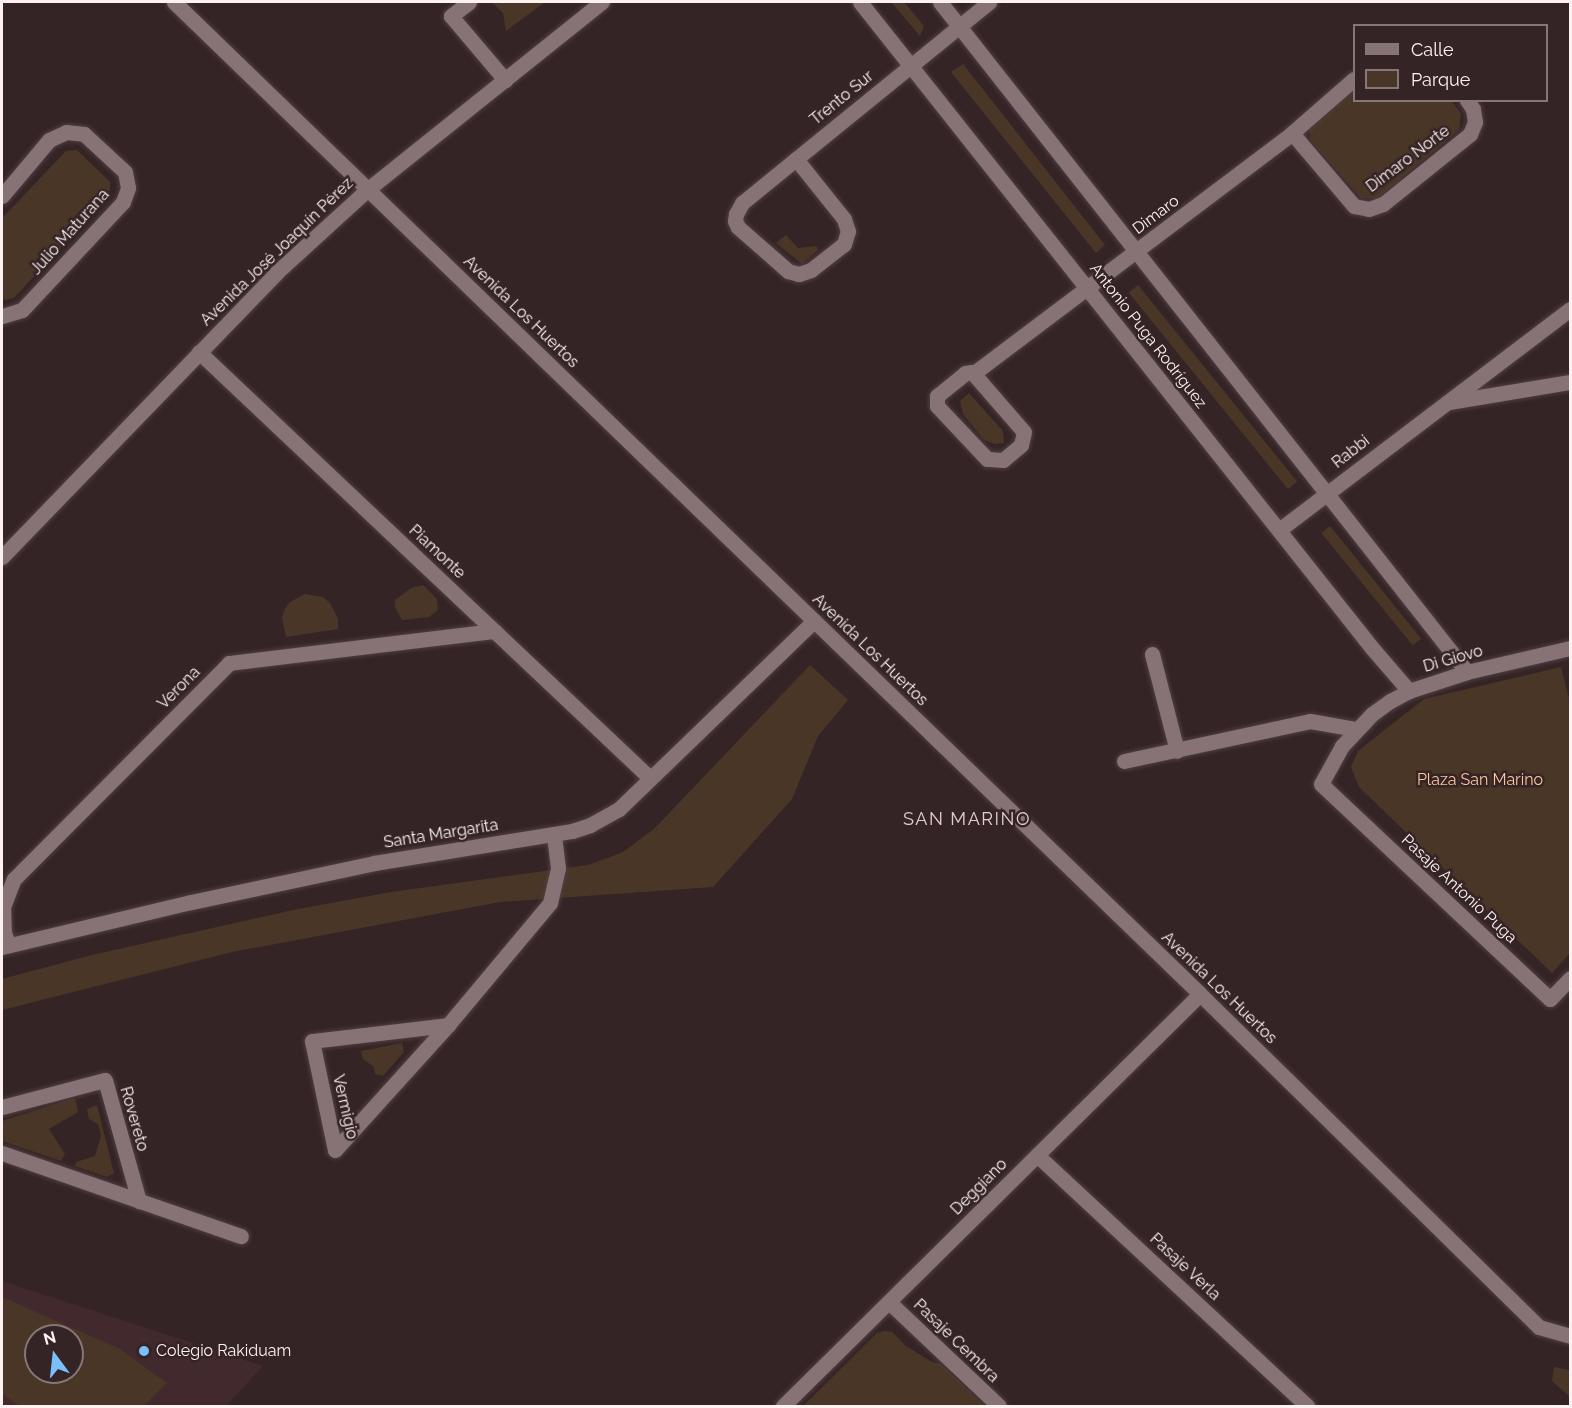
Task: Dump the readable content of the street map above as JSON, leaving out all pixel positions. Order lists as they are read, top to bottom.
{
  "streets": {
    "street": [
      "Trento Sur",
      "Dimaro Norte",
      "Dimaro",
      "Julio Maturana",
      "Avenida José Joaquín Pérez",
      "Avenida Los Huertos",
      "Antonio Puga Rodríguez",
      "Rabbi",
      "Piamonte",
      "Di Giovo",
      "Verona",
      "Santa Margarita",
      "Pasaje Antonio Puga",
      "Vermigio",
      "Rovereto",
      "Deggiano",
      "Pasaje Verla",
      "Pasaje Cembra"
    ]
  },
  "crossings": [
    ["Trento Sur", "Antonio Puga Rodríguez"],
    ["Dimaro Norte", "Dimaro"],
    ["Dimaro", "Antonio Puga Rodríguez"],
    ["Avenida José Joaquín Pérez", "Avenida Los Huertos"],
    ["Avenida José Joaquín Pérez", "Piamonte"],
    ["Avenida Los Huertos", "Santa Margarita"],
    ["Avenida Los Huertos", "Deggiano"],
    ["Antonio Puga Rodríguez", "Rabbi"],
    ["Antonio Puga Rodríguez", "Di Giovo"],
    ["Piamonte", "Verona"],
    ["Piamonte", "Santa Margarita"],
    ["Di Giovo", "Pasaje Antonio Puga"],
    ["Verona", "Santa Margarita"],
    ["Santa Margarita", "Vermigio"],
    ["Deggiano", "Pasaje Verla"],
    ["Deggiano", "Pasaje Cembra"]
  ],
  "districts": ["SAN MARINO"],
  "parks": ["Plaza San Marino"],
  "places": ["Colegio Rakiduam"],
  "legend": ["Calle", "Parque"],
  "north": "top"
}
